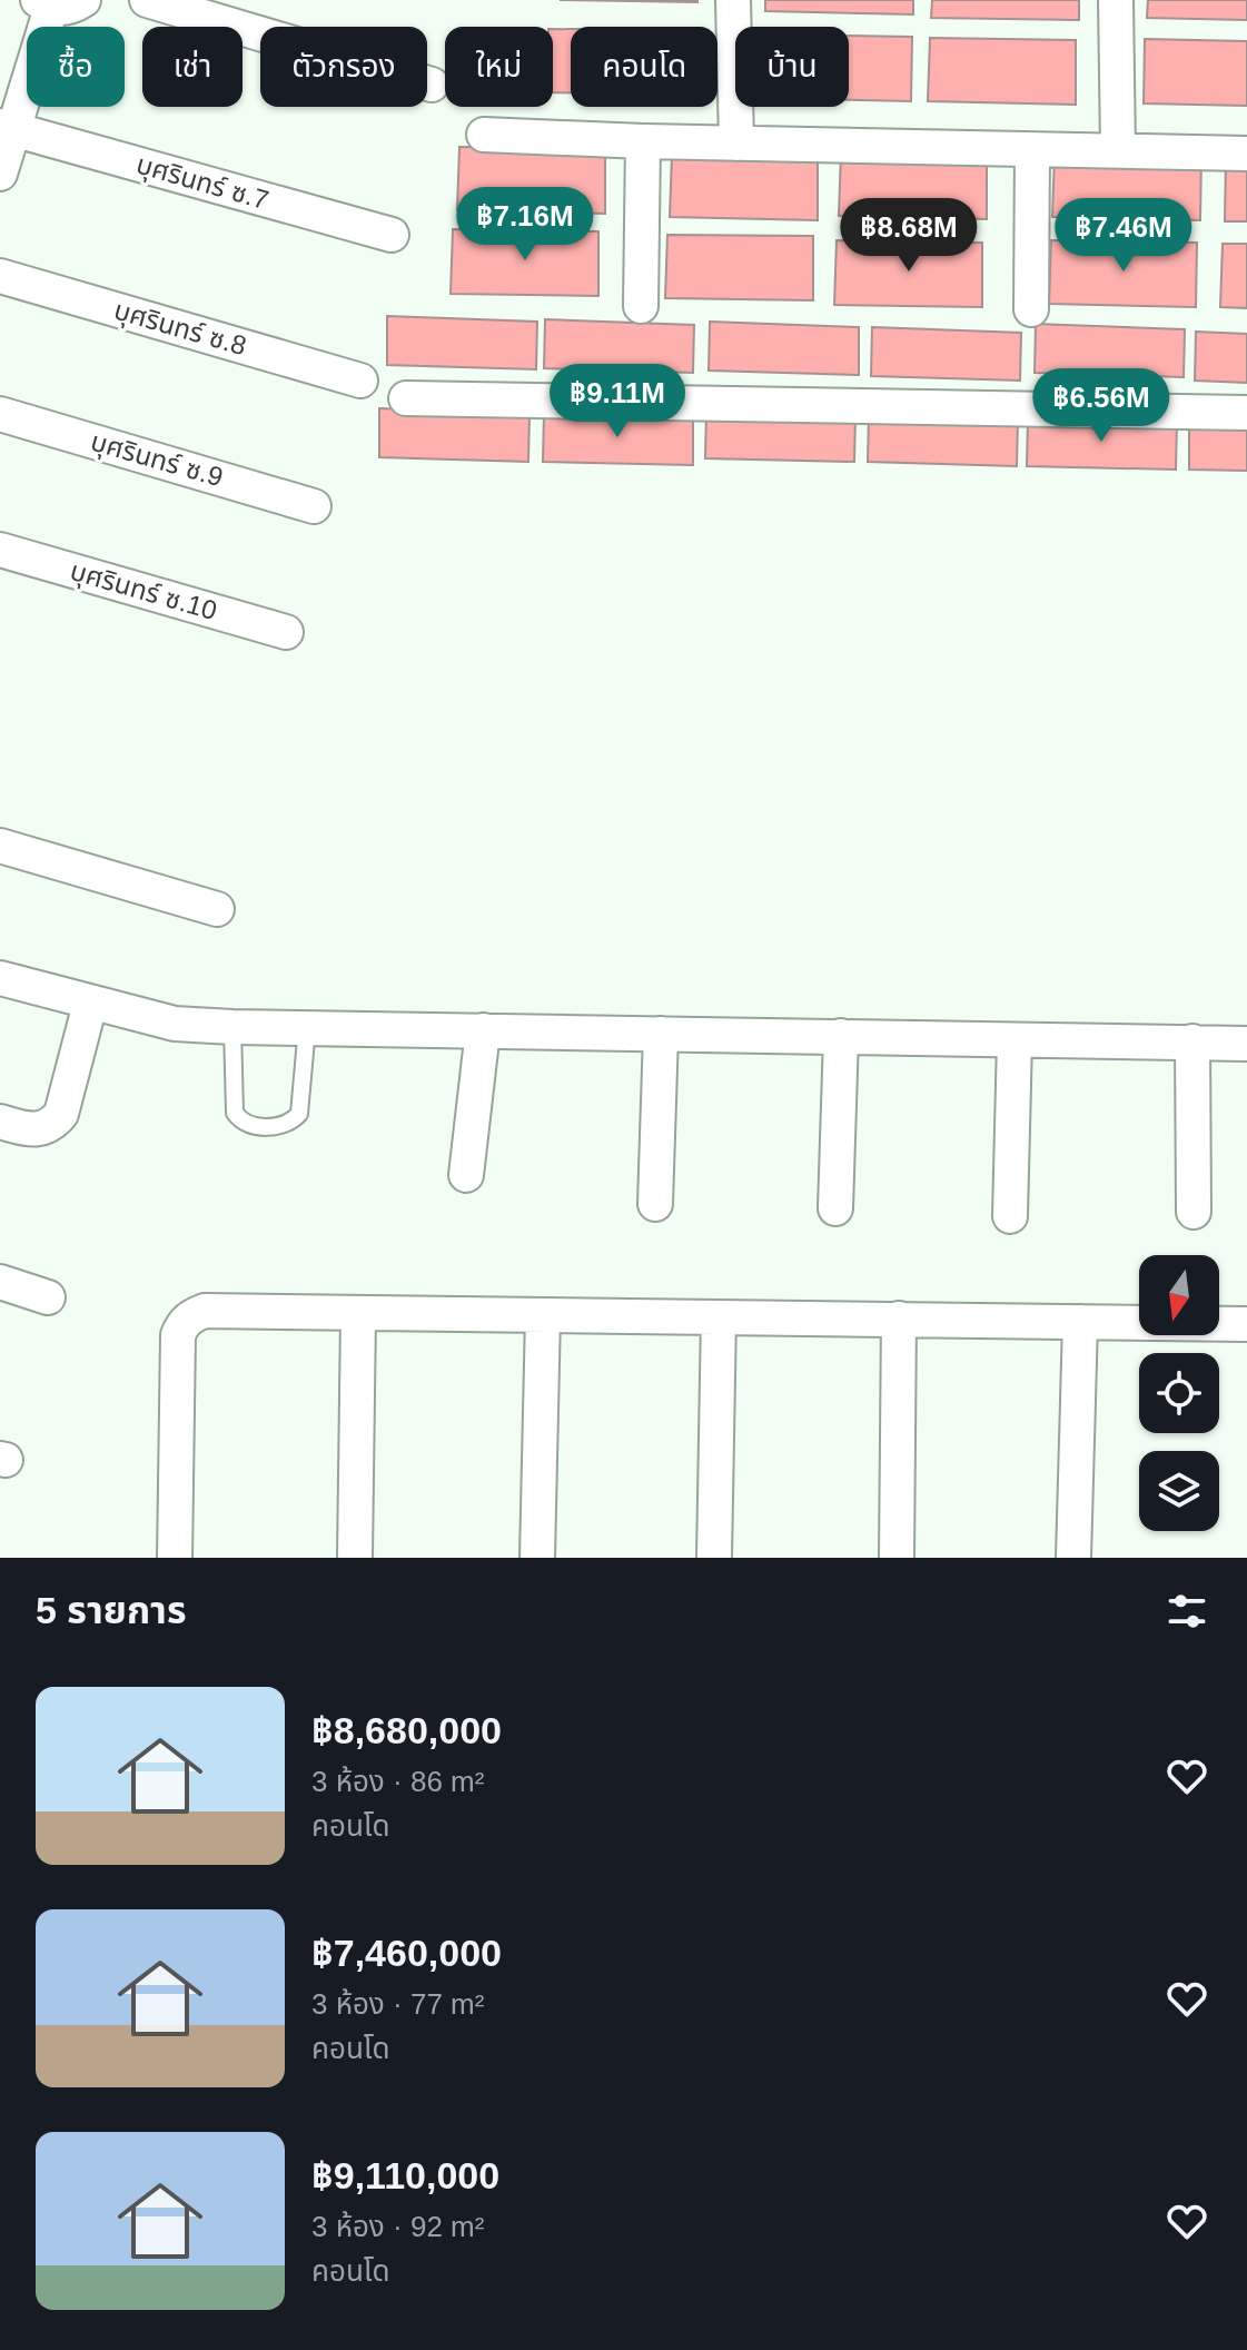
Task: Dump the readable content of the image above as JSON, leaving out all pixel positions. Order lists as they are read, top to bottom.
{
  "streets": {
    "street": [
      "บุศรินทร์ ซ.7",
      "บุศรินทร์ ซ.8",
      "บุศรินทร์ ซ.9",
      "บุศรินทร์ ซ.10"
    ]
  },
  "north": "bottom",
  "page": {
    "chip": [
      "ซื้อ",
      "เช่า",
      "ตัวกรอง",
      "ใหม่",
      "คอนโด",
      "บ้าน"
    ],
    "price": [
      "฿7.16M",
      "฿8.68M",
      "฿7.46M",
      "฿9.11M",
      "฿6.56M"
    ],
    "heading": "5 รายการ",
    "list": [
      {
        "name": "฿8,680,000",
        "note": "3 ห้อง · 86 m² · คอนโด"
      },
      {
        "name": "฿7,460,000",
        "note": "3 ห้อง · 77 m² · คอนโด"
      },
      {
        "name": "฿9,110,000",
        "note": "3 ห้อง · 92 m² · คอนโด"
      }
    ]
  }
}
